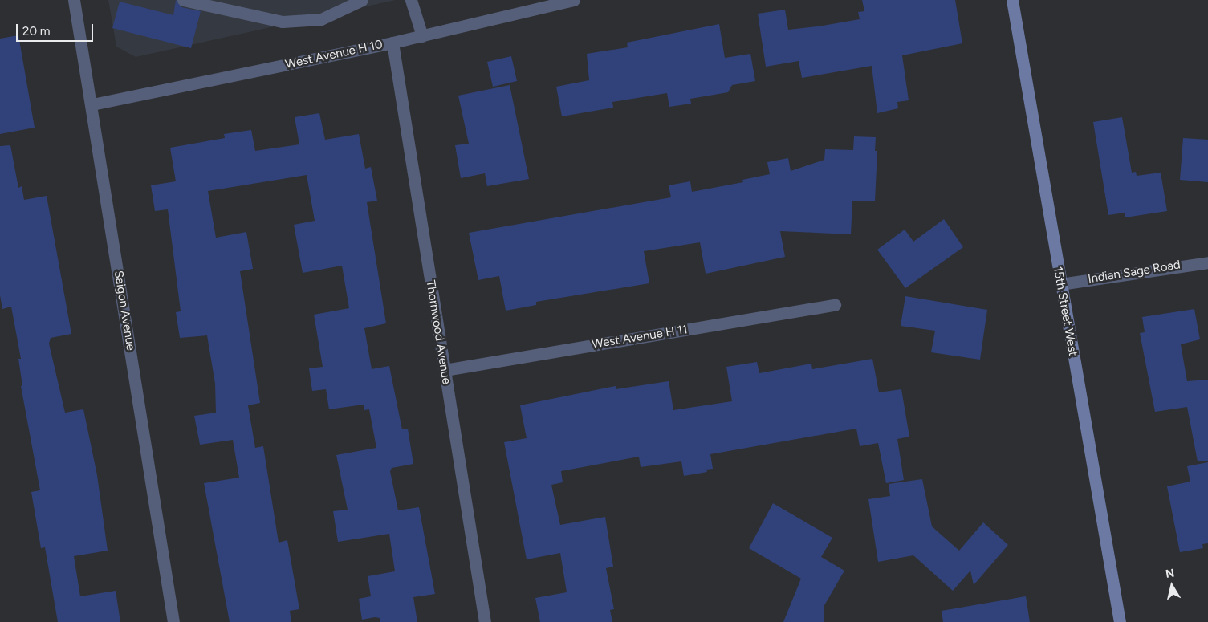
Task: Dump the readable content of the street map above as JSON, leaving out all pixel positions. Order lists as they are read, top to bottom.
{
  "streets": {
    "street": [
      "West Avenue H 10",
      "Indian Sage Road",
      "Saigon Avenue",
      "15th Street West",
      "Thornwood Avenue",
      "West Avenue H 11"
    ]
  },
  "crossings": [
    ["West Avenue H 10", "Saigon Avenue"],
    ["West Avenue H 10", "Thornwood Avenue"],
    ["Indian Sage Road", "15th Street West"],
    ["Thornwood Avenue", "West Avenue H 11"]
  ],
  "scale_bar": "20 m",
  "north": "top"
}
